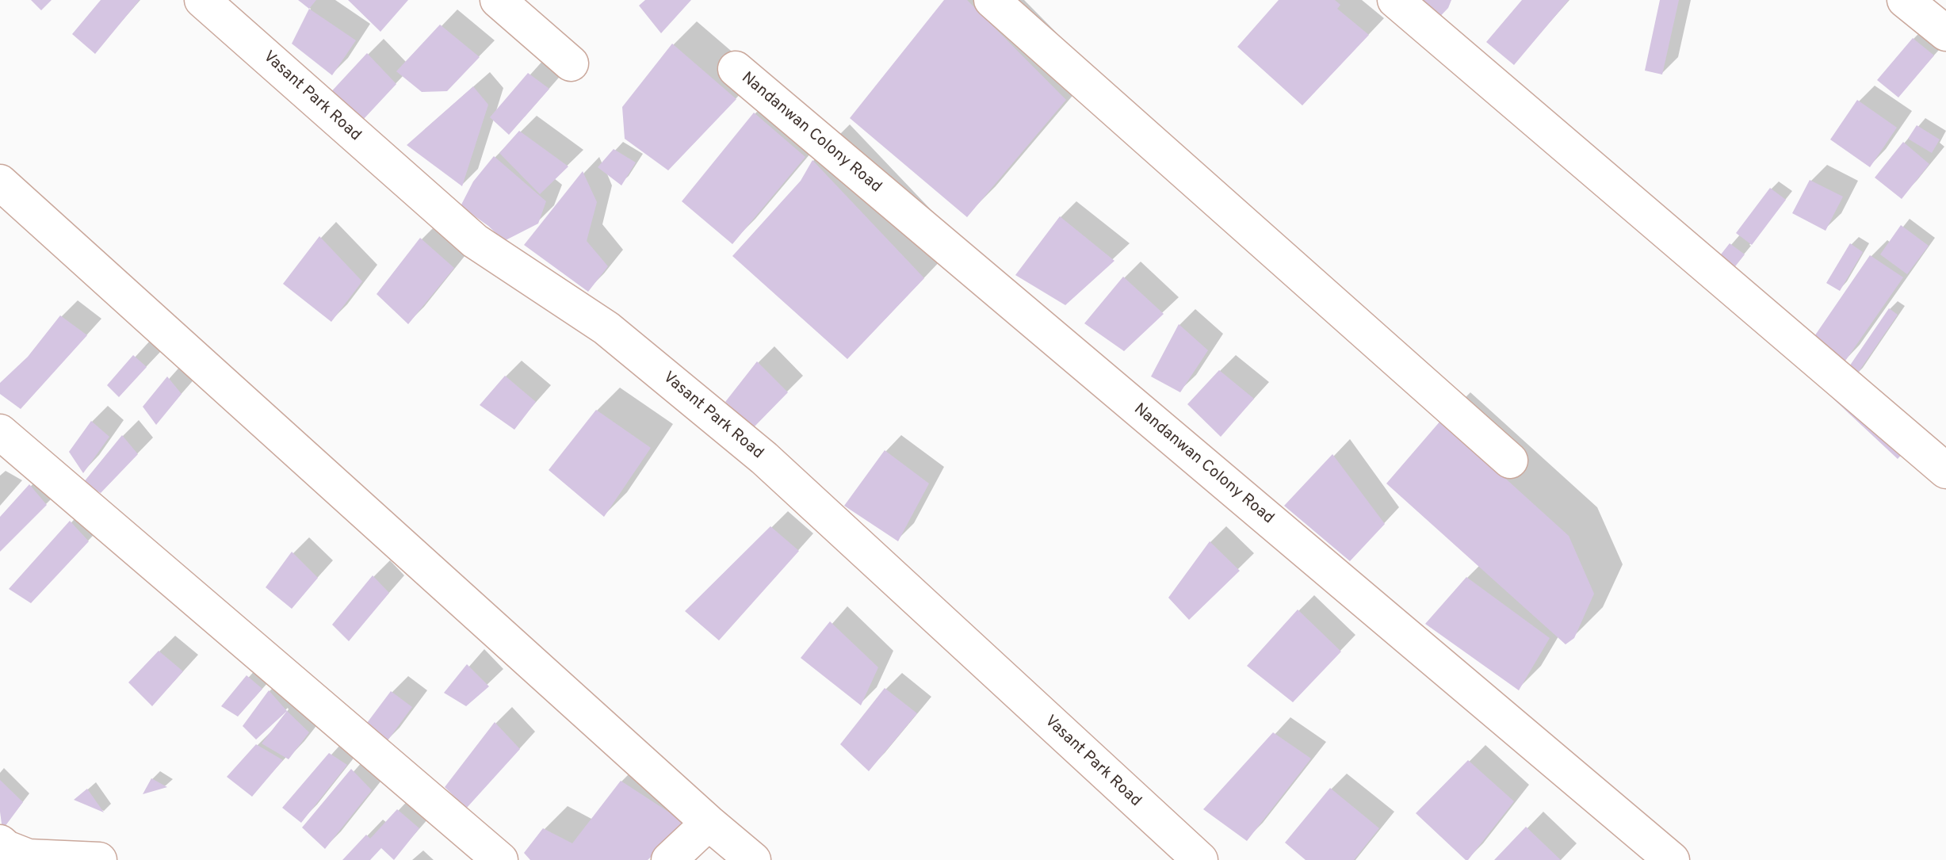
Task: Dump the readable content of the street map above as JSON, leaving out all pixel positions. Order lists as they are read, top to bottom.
{
  "streets": {
    "street": ["Vasant Park Road", "Nandanwan Colony Road"]
  }
}
